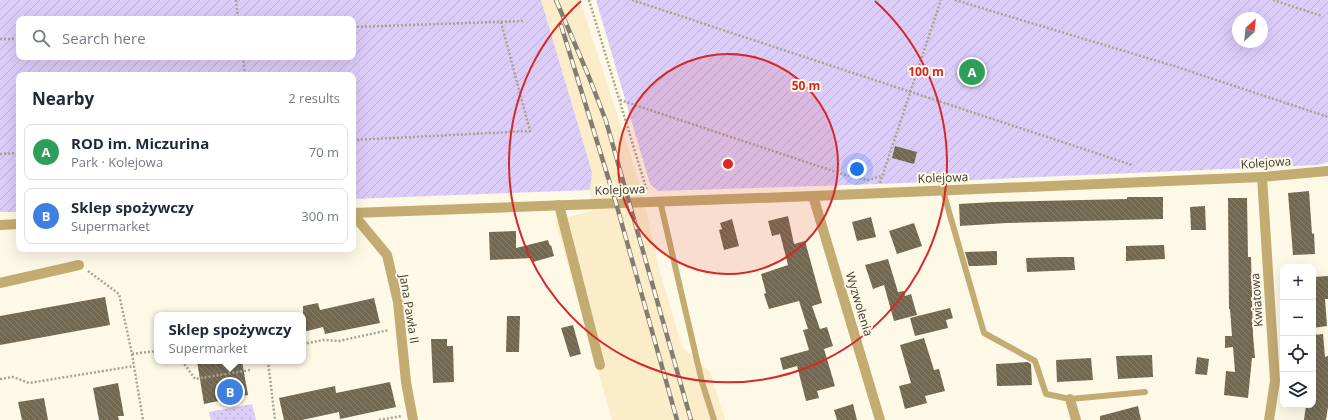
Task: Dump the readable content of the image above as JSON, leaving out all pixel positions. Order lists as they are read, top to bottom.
{
  "streets": {
    "street": [
      "Kolejowa",
      "Kwiatowa",
      "Wyzwolenia",
      "Jana Pawła II"
    ]
  },
  "crossings": [
    ["Kolejowa", "Kwiatowa"],
    ["Kolejowa", "Wyzwolenia"]
  ],
  "north": "top right",
  "page": {
    "search": "Search here",
    "pins": ["A", "B"],
    "heading": ["Nearby", "2 results"],
    "list": [
      {
        "mark": "A",
        "name": "ROD im. Miczurina",
        "note": "Park · Kolejowa",
        "value": "70 m"
      },
      {
        "mark": "B",
        "name": "Sklep spożywczy",
        "note": "Supermarket",
        "value": "300 m"
      }
    ],
    "map_buttons": ["+", "−"],
    "popup": ["Sklep spożywczy", "Supermarket"]
  },
  "rings": ["100 m", "50 m"]
}
